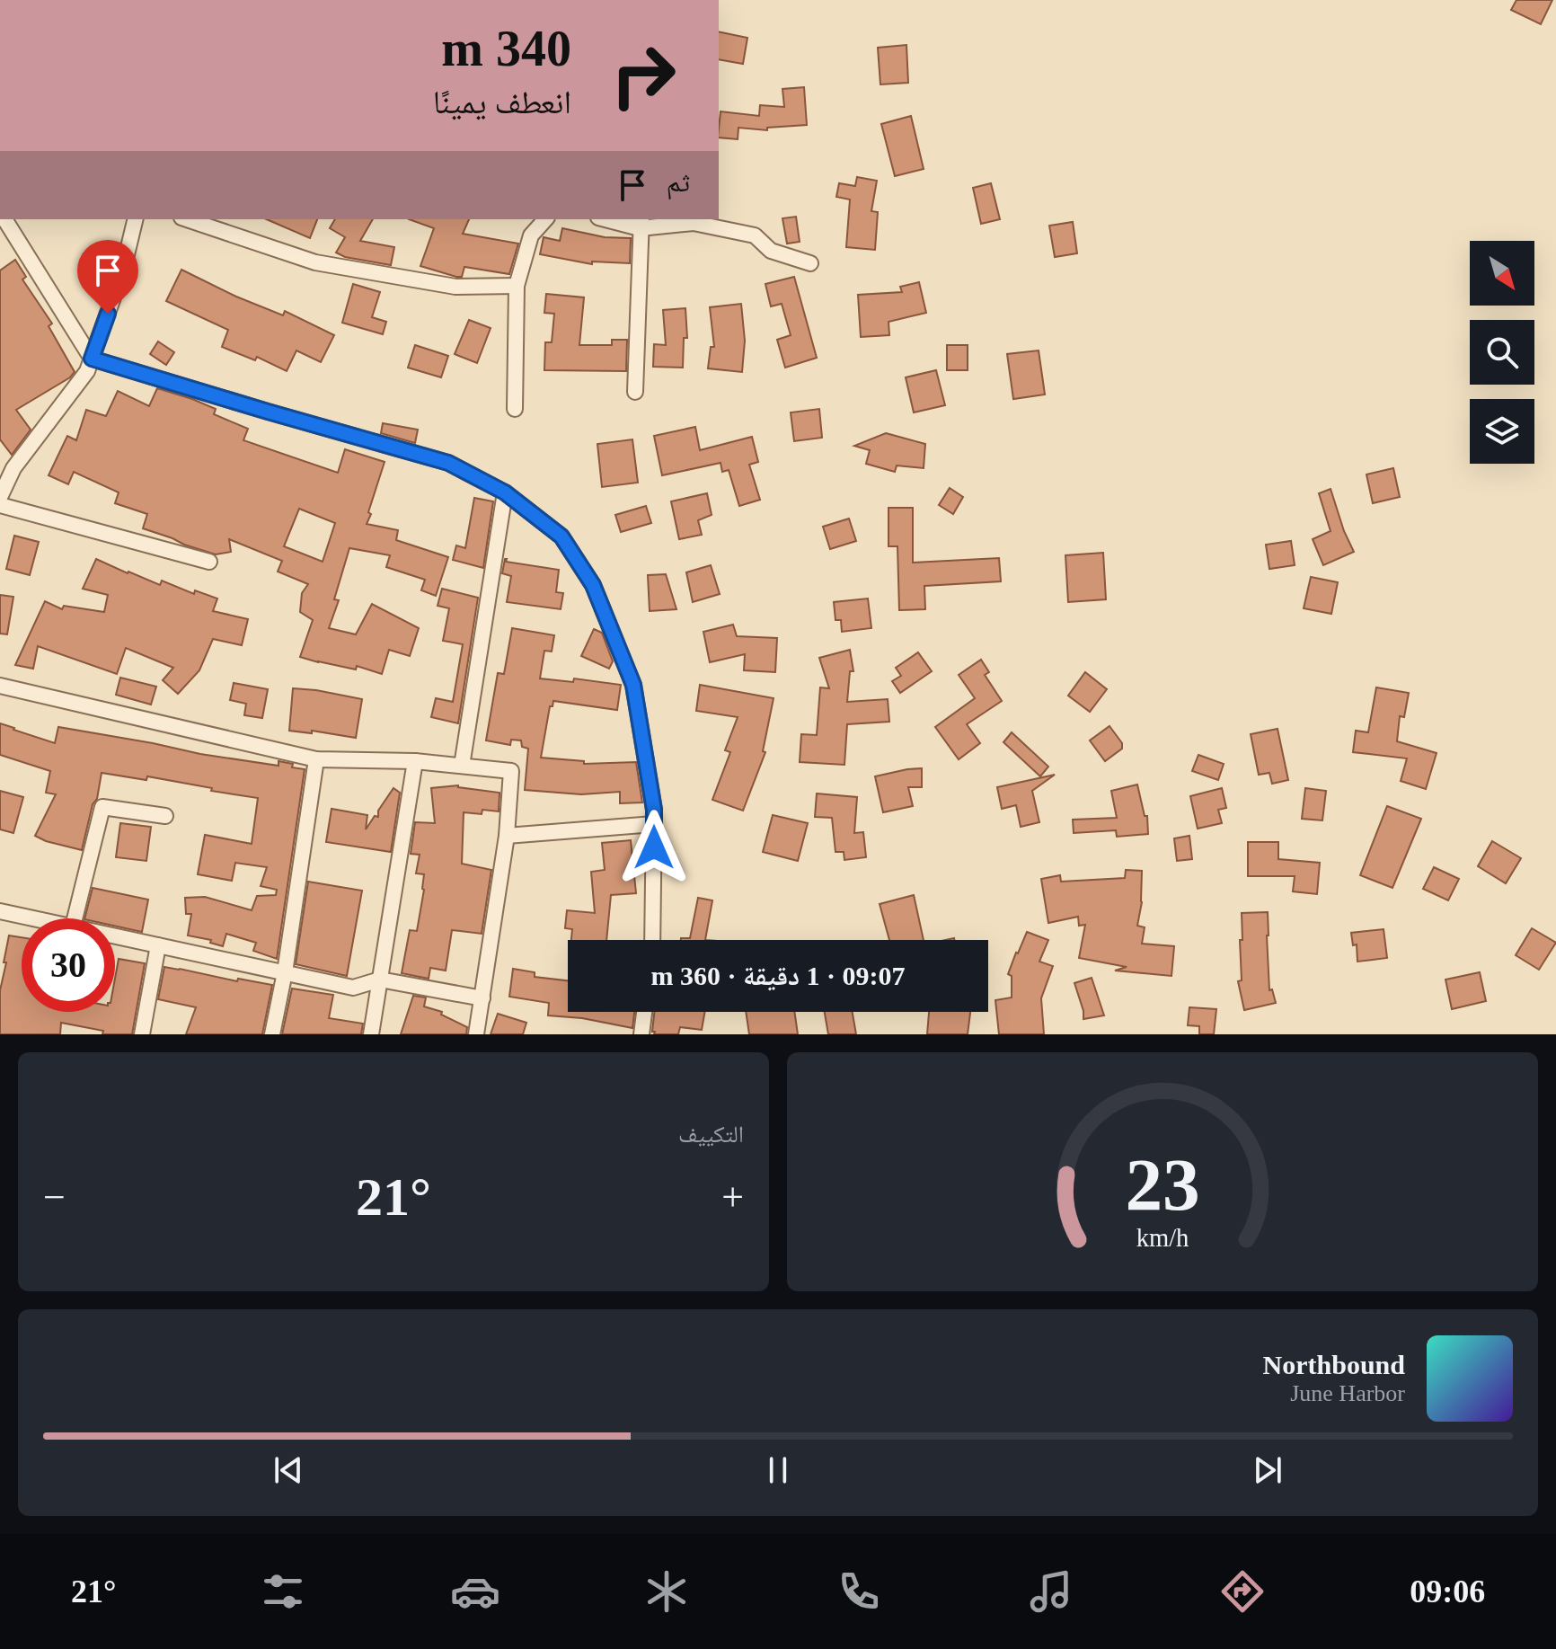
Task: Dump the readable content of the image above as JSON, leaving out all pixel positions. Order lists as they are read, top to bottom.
{
  "north": "bottom right",
  "page": {
    "turn": ["340 m", "انعطف يمينًا"],
    "then": "ثم",
    "limit": "30",
    "trip": "09:07 · 1 دقيقة · 360 m",
    "tile": "التكييف",
    "heat": ["−", "21°", "+"],
    "song": ["Northbound", "June Harbor"],
    "tabs": ["09:06", "21°"],
    "gauge": ["23", "km/h"]
  }
}
